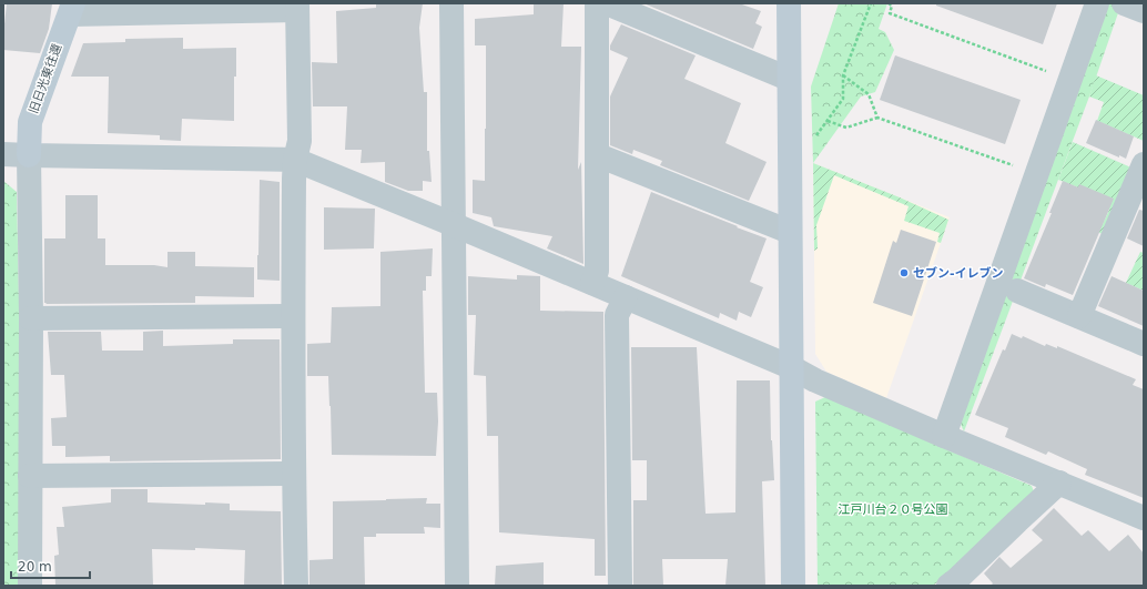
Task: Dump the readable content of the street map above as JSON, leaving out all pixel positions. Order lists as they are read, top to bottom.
{
  "streets": {
    "street": ["旧日光東往還"]
  },
  "parks": ["江戸川台２０号公園"],
  "places": ["セブン-イレブン"],
  "scale_bar": "20 m"
}
